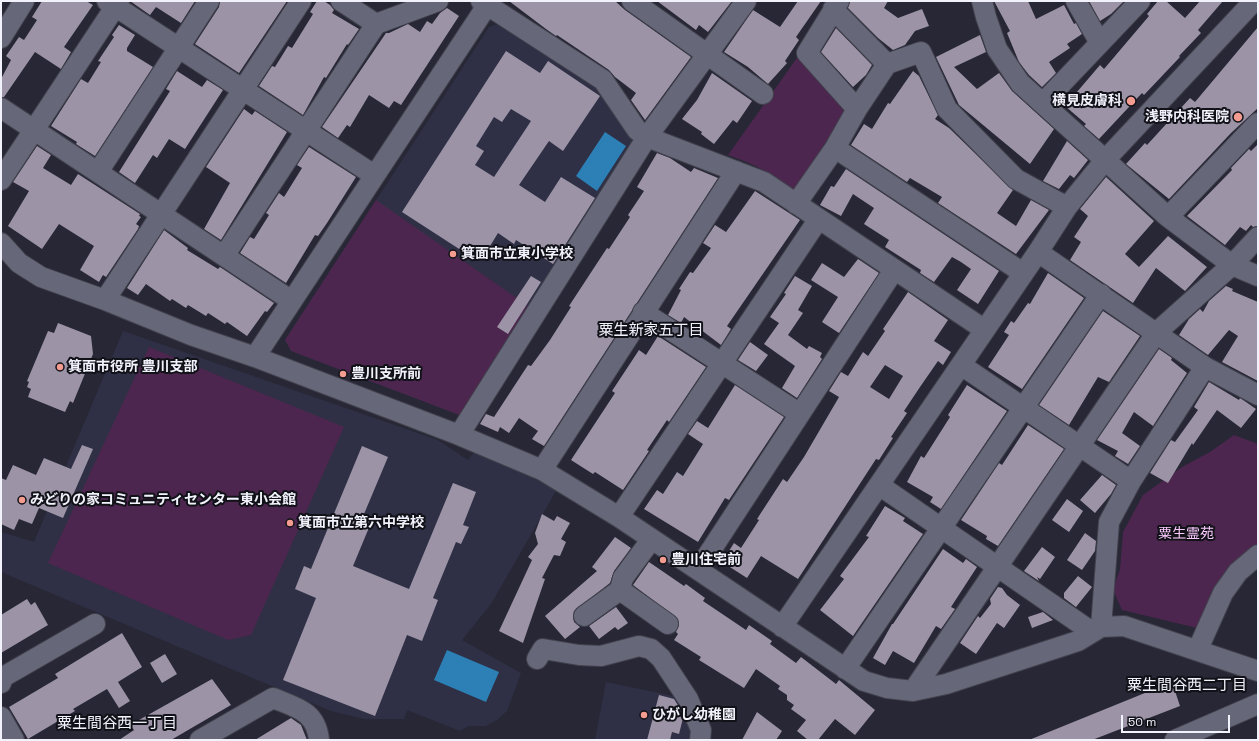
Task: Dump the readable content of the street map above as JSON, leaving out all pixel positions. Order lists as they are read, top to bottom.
{
  "districts": ["粟生新家五丁目", "粟生間谷西二丁目", "粟生間谷西一丁目"],
  "parks": ["粟生霊苑"],
  "places": [
    "横見皮膚科",
    "浅野内科医院",
    "箕面市立東小学校",
    "箕面市役所 豊川支部",
    "豊川支所前",
    "みどりの家コミュニティセンター東小会館",
    "箕面市立第六中学校",
    "豊川住宅前",
    "ひがし幼稚園"
  ],
  "scale_bar": "50 m"
}
